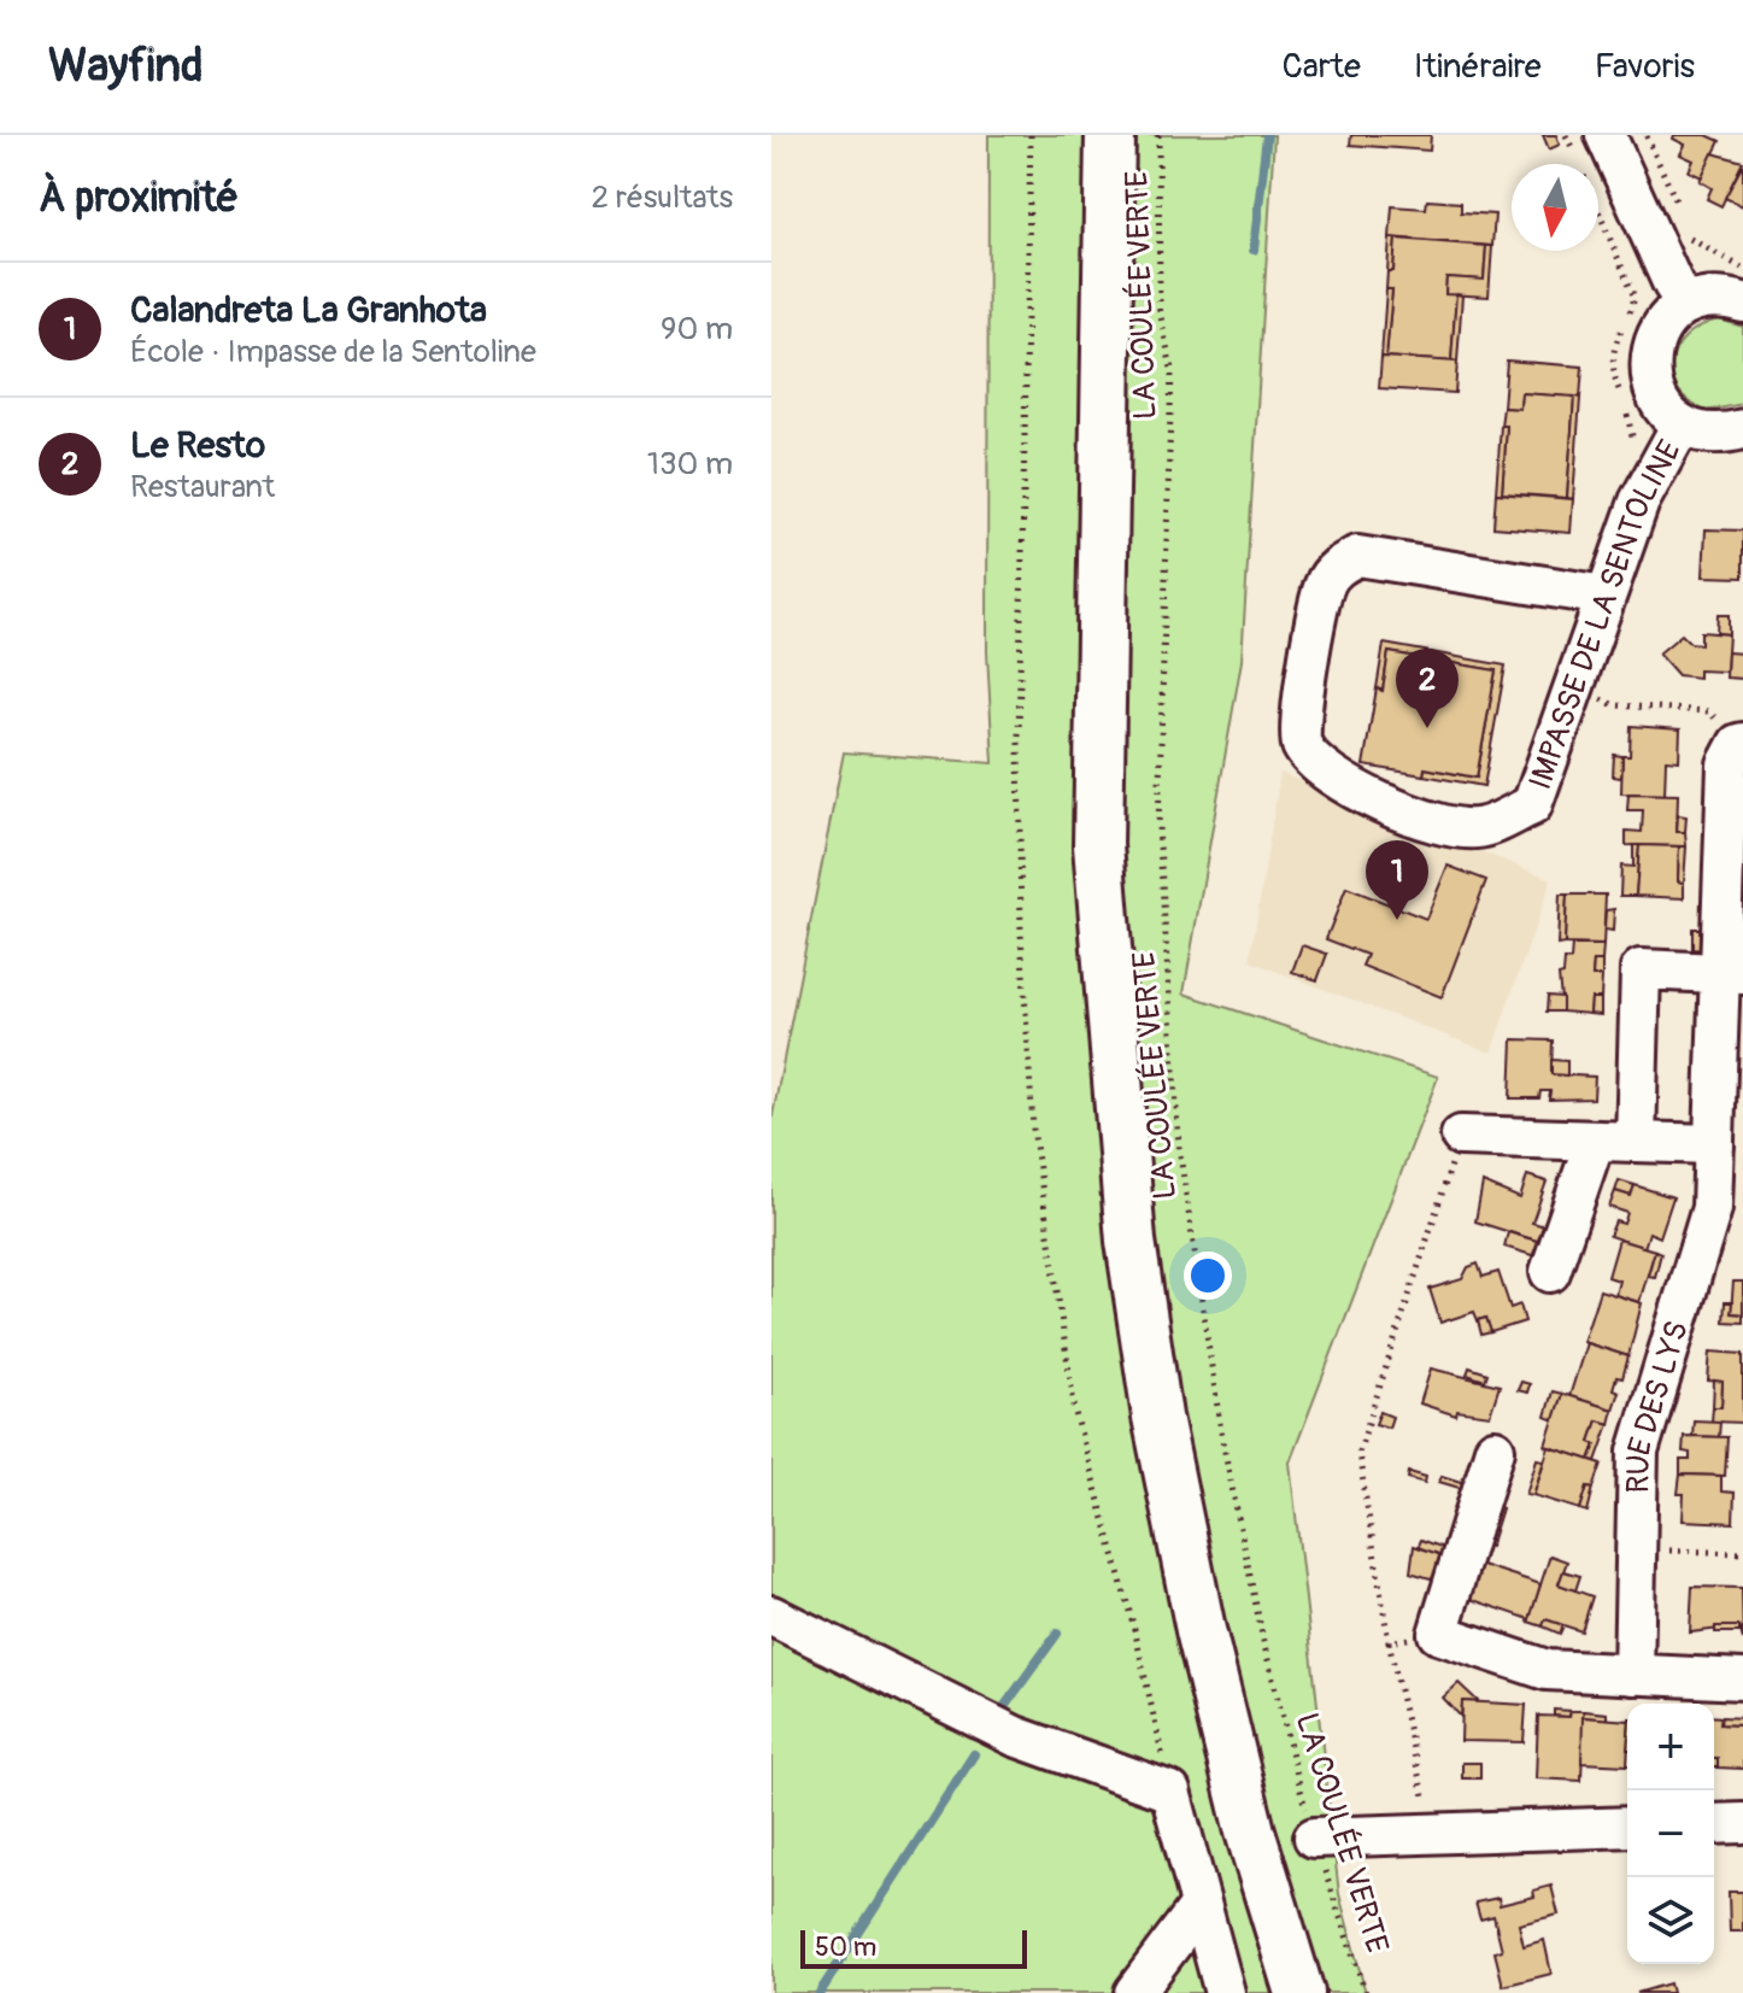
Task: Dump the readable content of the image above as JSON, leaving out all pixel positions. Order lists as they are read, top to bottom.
{
  "streets": {
    "street": ["IMPASSE DE LA SENTOLINE", "RUE DES LYS"],
    "path": ["LA COULÉE VERTE"]
  },
  "scale_bar": "50 m",
  "north": "bottom",
  "page": {
    "header": "Wayfind",
    "nav": ["Carte", "Itinéraire", "Favoris"],
    "heading": ["À proximité", "2 résultats"],
    "list": [
      {
        "mark": "1",
        "name": "Calandreta La Granhota",
        "note": "École · Impasse de la Sentoline",
        "value": "90 m"
      },
      {
        "mark": "2",
        "name": "Le Resto",
        "note": "Restaurant",
        "value": "130 m"
      }
    ],
    "pins": ["2", "1"],
    "map_buttons": ["+", "−"],
    "scale": "50 m"
  }
}
